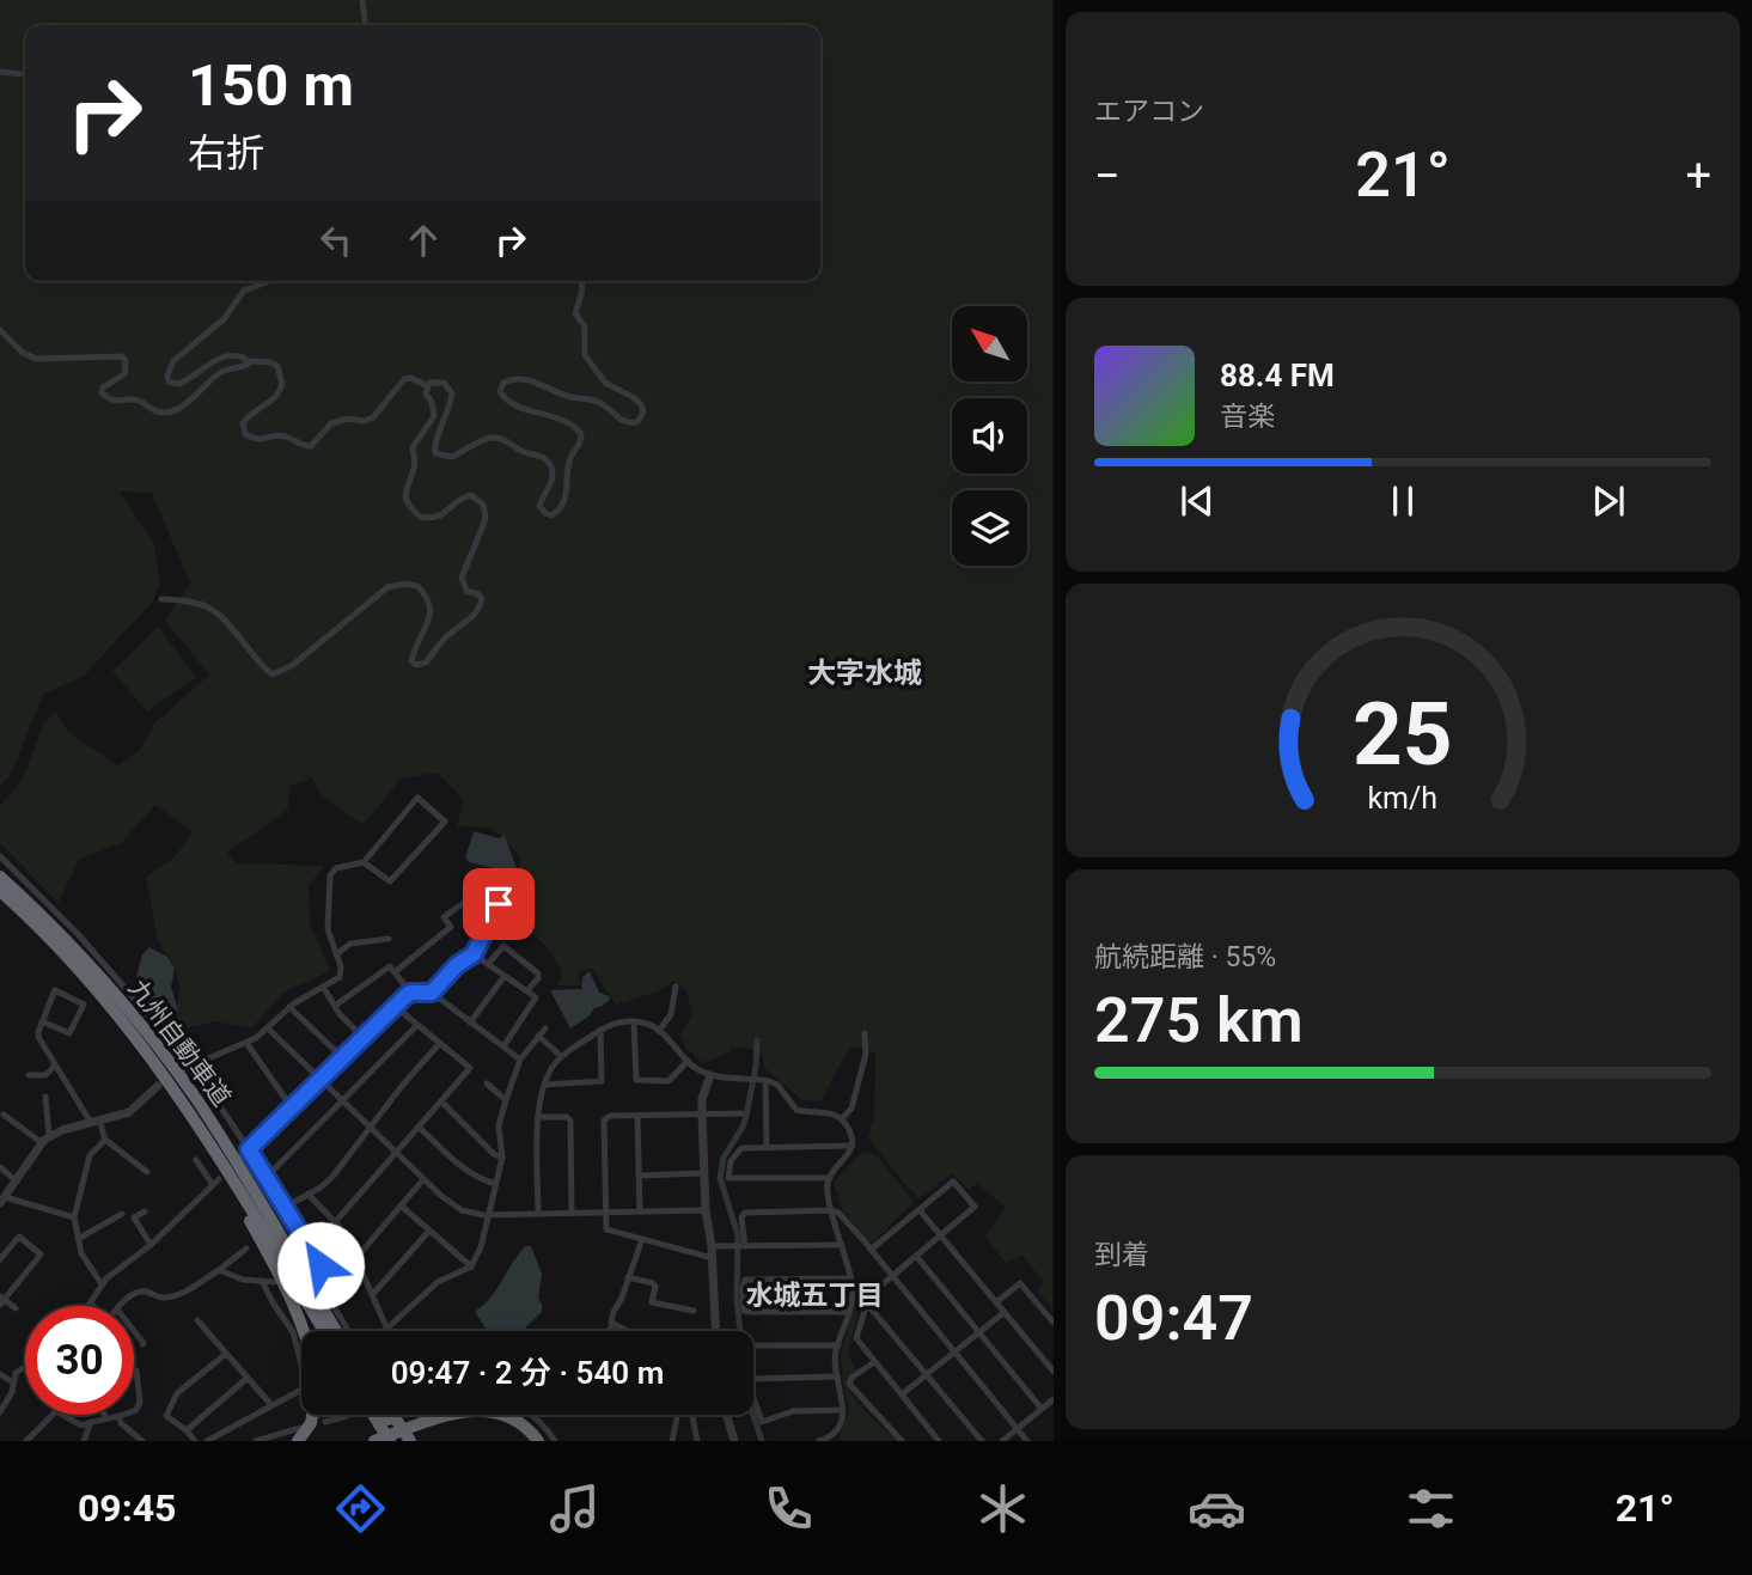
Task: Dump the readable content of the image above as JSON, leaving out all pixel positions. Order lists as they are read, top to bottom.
{
  "streets": {
    "highway": ["九州自動車道"]
  },
  "districts": ["大字水城", "水城五丁目"],
  "north": "top left",
  "page": {
    "tile": [
      "エアコン",
      ["航続距離 · 55%", "275 km"],
      ["到着", "09:47"]
    ],
    "turn": ["150 m", "右折"],
    "heat": ["−", "21°", "+"],
    "song": ["88.4 FM", "音楽"],
    "limit": "30",
    "trip": "09:47 · 2 分 · 540 m",
    "tabs": ["09:45", "21°"],
    "gauge": ["25", "km/h"]
  }
}
